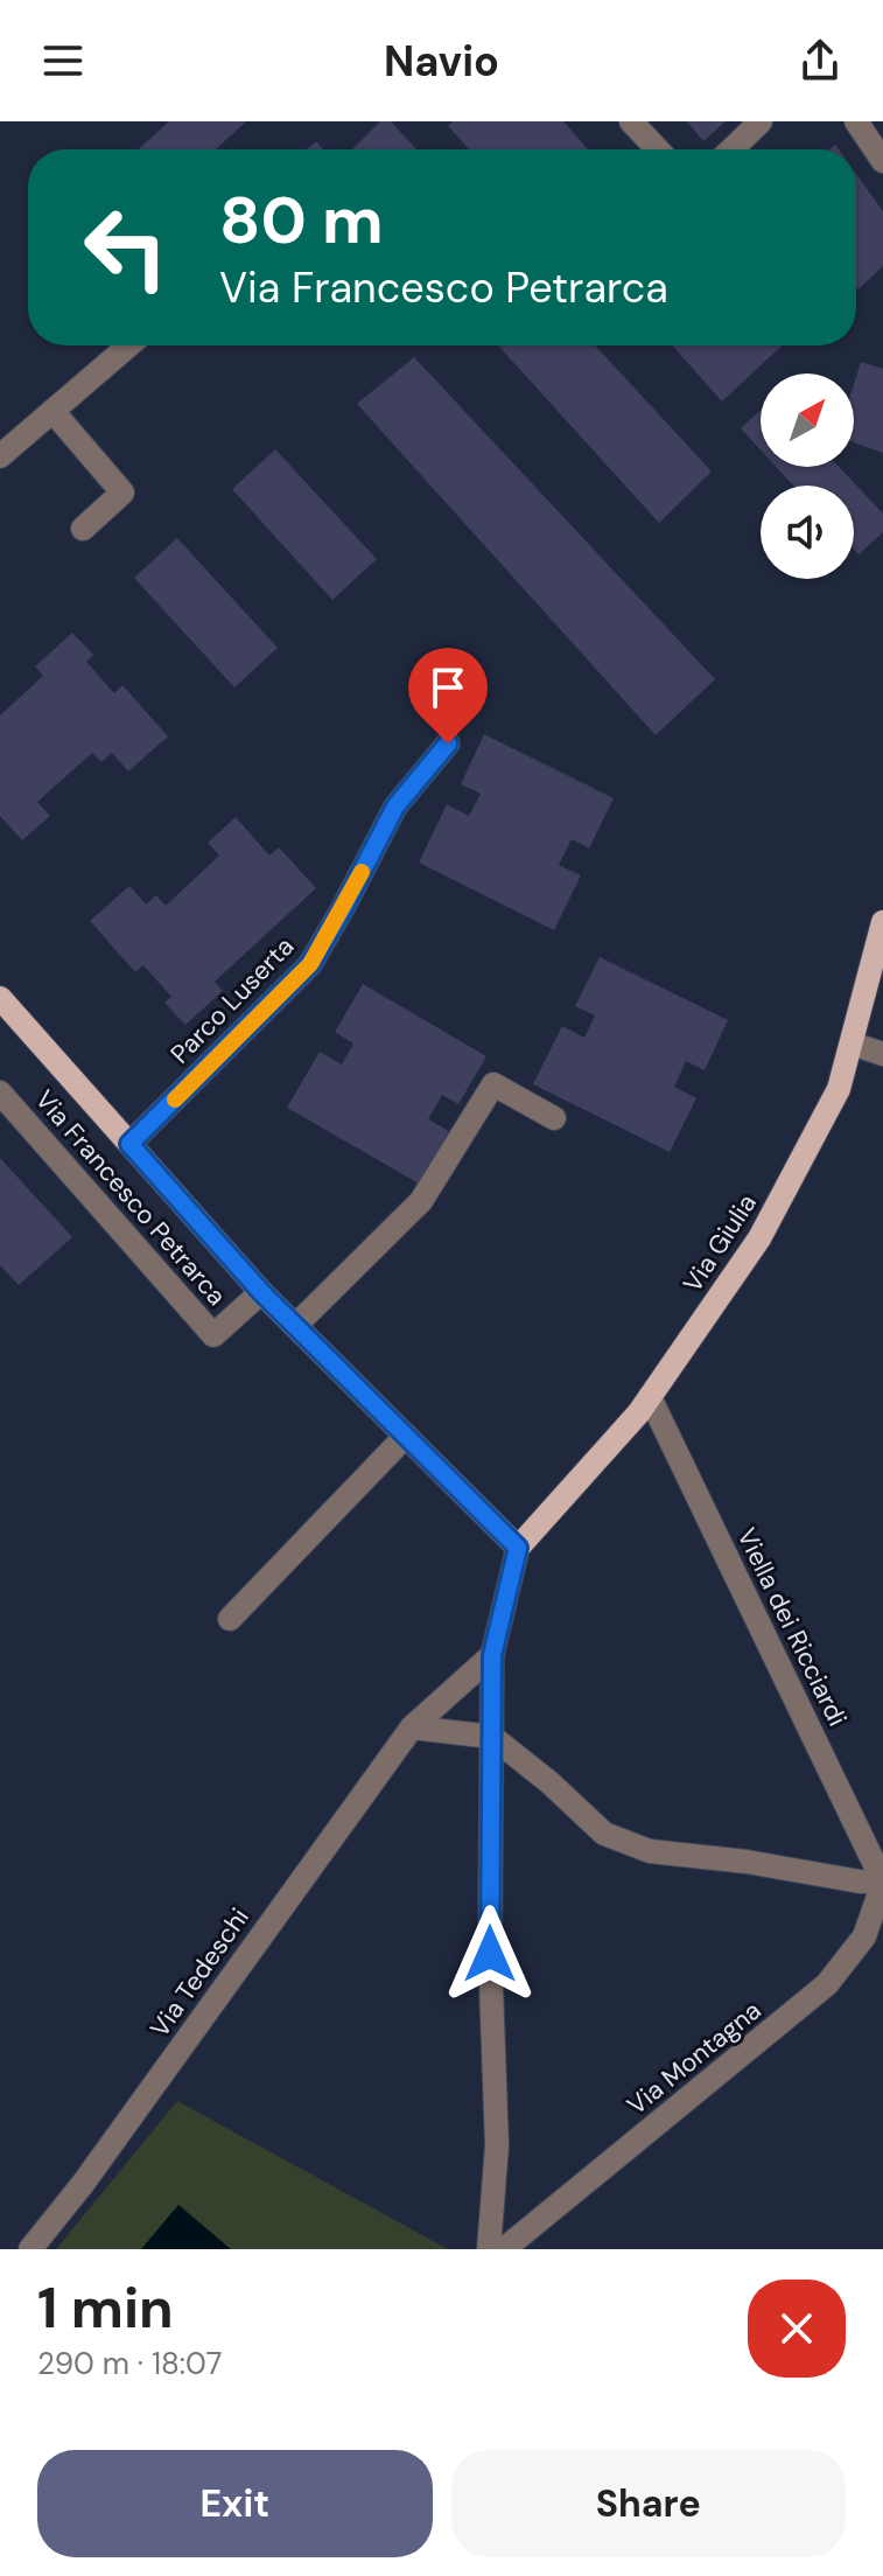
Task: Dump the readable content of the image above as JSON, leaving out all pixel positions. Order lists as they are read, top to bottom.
{
  "streets": {
    "main road": ["Via Francesco Petrarca", "Via Giulia"],
    "street": [
      "Parco Luserta",
      "Viella dei Ricciardi",
      "Via Tedeschi",
      "Via Montagna"
    ]
  },
  "crossings": [
    ["Parco Luserta", "Via Francesco Petrarca"],
    ["Via Francesco Petrarca", "Via Giulia"],
    ["Via Giulia", "Viella dei Ricciardi"],
    ["Viella dei Ricciardi", "Via Montagna"]
  ],
  "north": "top right",
  "page": {
    "header": "Navio",
    "turn": ["80 m", "Via Francesco Petrarca"],
    "heading": ["1 min", "290 m · 18:07"],
    "buttons": ["Exit", "Share"]
  }
}
